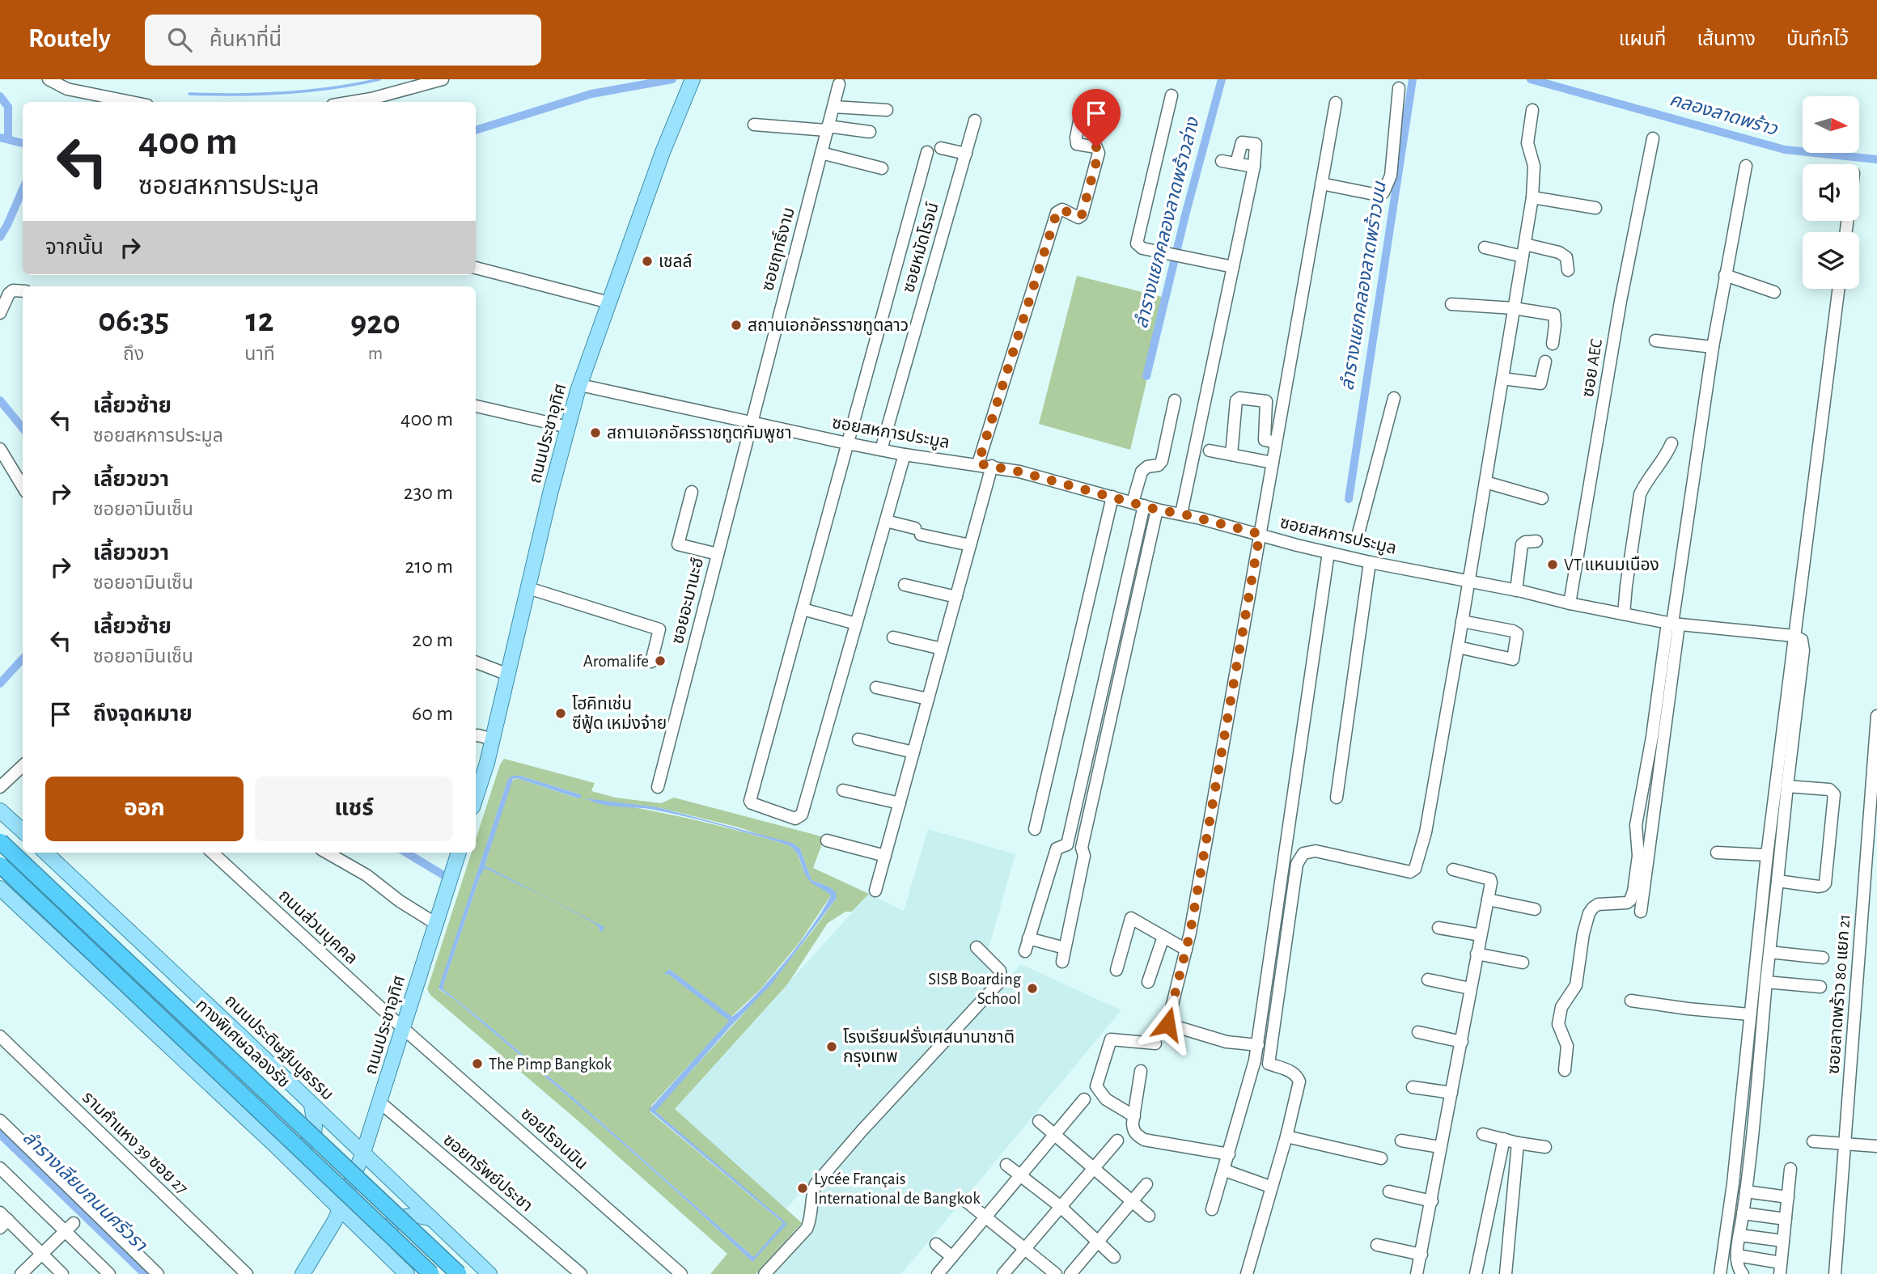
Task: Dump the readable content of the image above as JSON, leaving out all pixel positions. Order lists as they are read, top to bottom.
{
  "streets": {
    "highway": ["ทางพิเศษฉลองรัช"],
    "main road": ["ถนนประชาอุทิศ", "ถนนประดิษฐ์มนูธรรม"],
    "street": [
      "ซอยหมัดโรจน์",
      "ซอยฤทธิ์งาม",
      "ซอย AEC",
      "ซอยสหการประมูล",
      "ซอยอะมานะฮ์",
      "ถนนส่วนบุคคล",
      "ซอยลาดพร้าว 80 แยก 21",
      "ซอยโรจนมิน",
      "รามคำแหง 39 ซอย 27",
      "ซอยทรัพย์ประชา"
    ]
  },
  "crossings": [
    ["ซอยหมัดโรจน์", "ซอยสหการประมูล"],
    ["ซอยฤทธิ์งาม", "ซอยสหการประมูล"],
    ["ซอยฤทธิ์งาม", "ซอยอะมานะฮ์"],
    ["ซอย AEC", "ซอยสหการประมูล"],
    ["ซอยสหการประมูล", "ถนนประชาอุทิศ"],
    ["ซอยสหการประมูล", "ซอยอะมานะฮ์"],
    ["ถนนประชาอุทิศ", "ถนนส่วนบุคคล"],
    ["ถนนประชาอุทิศ", "ถนนประดิษฐ์มนูธรรม"],
    ["ถนนประชาอุทิศ", "ซอยโรจนมิน"],
    ["ถนนประชาอุทิศ", "ซอยทรัพย์ประชา"],
    ["ถนนส่วนบุคคล", "ซอยโรจนมิน"]
  ],
  "water": [
    "คลองลาดพร้าว",
    "ลำรางแยกคลองลาดพร้าวล่าง",
    "ลำรางแยกคลองลาดพร้าวบน",
    "ลำรางเลียบถนนศรีวรา"
  ],
  "places": [
    "เชลล์",
    "สถานเอกอัครราชทูตลาว",
    "สถานเอกอัครราชทูตกัมพูชา",
    "VT แหนมเนือง",
    "Aromalife",
    "โฮคิทเช่น ซีฟู้ด เหม่งจ๋าย",
    "SISB Boarding School",
    "โรงเรียนฝรั่งเศสนานาชาติ กรุงเทพ",
    "The Pimp Bangkok",
    "Lycée Français International de Bangkok"
  ],
  "north": "right",
  "page": {
    "header": "Routely",
    "search": "ค้นหาที่นี่",
    "nav": ["แผนที่", "เส้นทาง", "บันทึกไว้"],
    "turn": ["400 m", "ซอยสหการประมูล"],
    "then": "จากนั้น",
    "eta": [
      "06:35",
      "ถึง",
      "12",
      "นาที",
      "920",
      "m"
    ],
    "list": [
      {
        "name": "เลี้ยวซ้าย",
        "note": "ซอยสหการประมูล",
        "value": "400 m"
      },
      {
        "name": "เลี้ยวขวา",
        "note": "ซอยอามินเซ็น",
        "value": "230 m"
      },
      {
        "name": "เลี้ยวขวา",
        "note": "ซอยอามินเซ็น",
        "value": "210 m"
      },
      {
        "name": "เลี้ยวซ้าย",
        "note": "ซอยอามินเซ็น",
        "value": "20 m"
      },
      {
        "name": "ถึงจุดหมาย",
        "value": "60 m"
      }
    ],
    "buttons": ["ออก", "แชร์"]
  }
}
